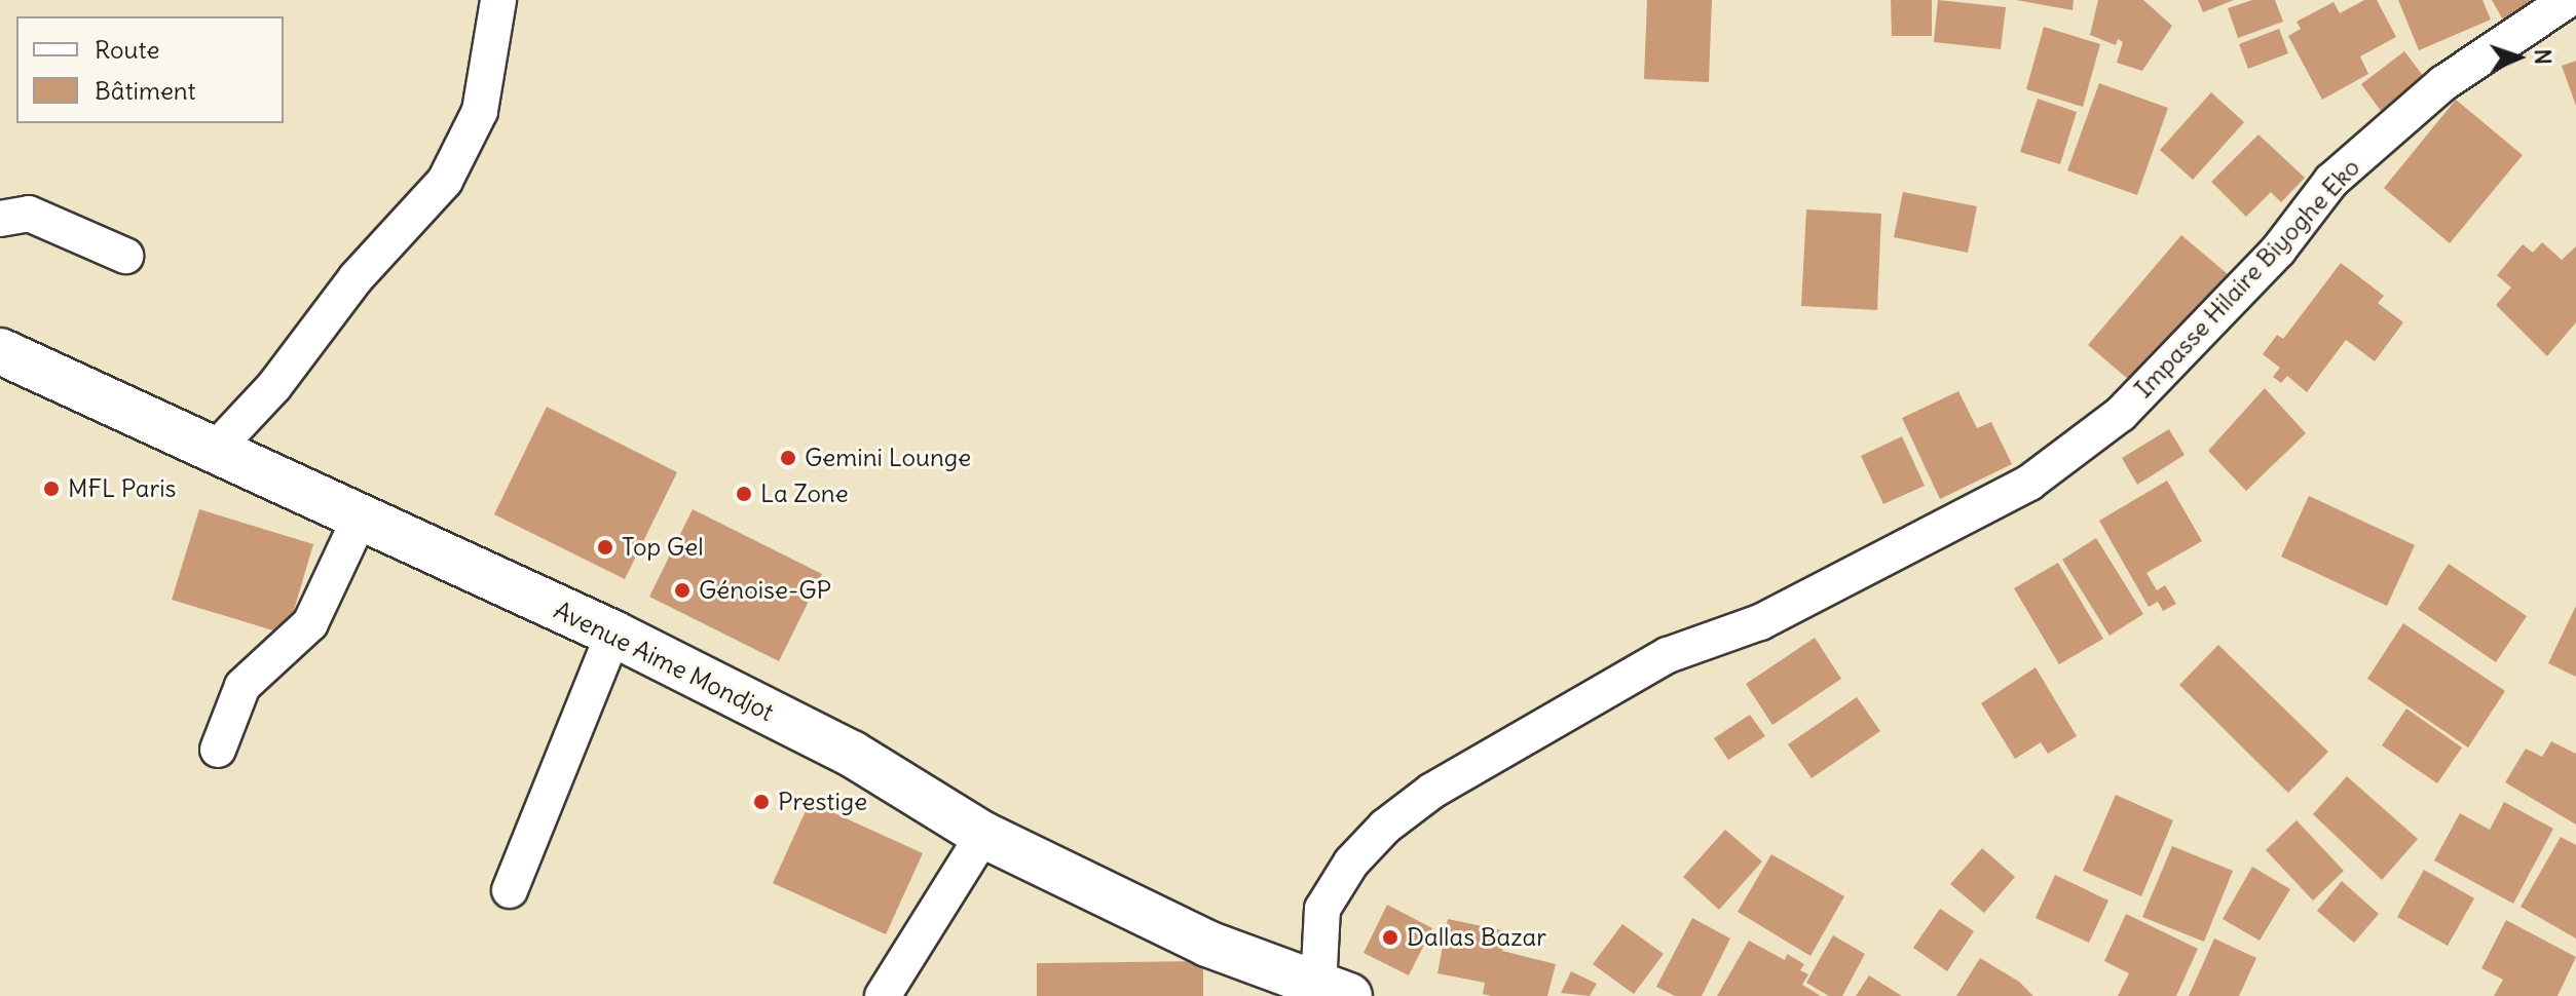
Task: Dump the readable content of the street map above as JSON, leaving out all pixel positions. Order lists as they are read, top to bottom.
{
  "streets": {
    "main road": ["Avenue Aime Mondjot"],
    "street": ["Impasse Hilaire Biyoghe Eko"]
  },
  "crossings": [
    ["Impasse Hilaire Biyoghe Eko", "Avenue Aime Mondjot"]
  ],
  "places": [
    "Gemini Lounge",
    "MFL Paris",
    "La Zone",
    "Top Gel",
    "Génoise-GP",
    "Prestige",
    "Dallas Bazar"
  ],
  "legend": ["Route", "Bâtiment"],
  "north": "right"
}
